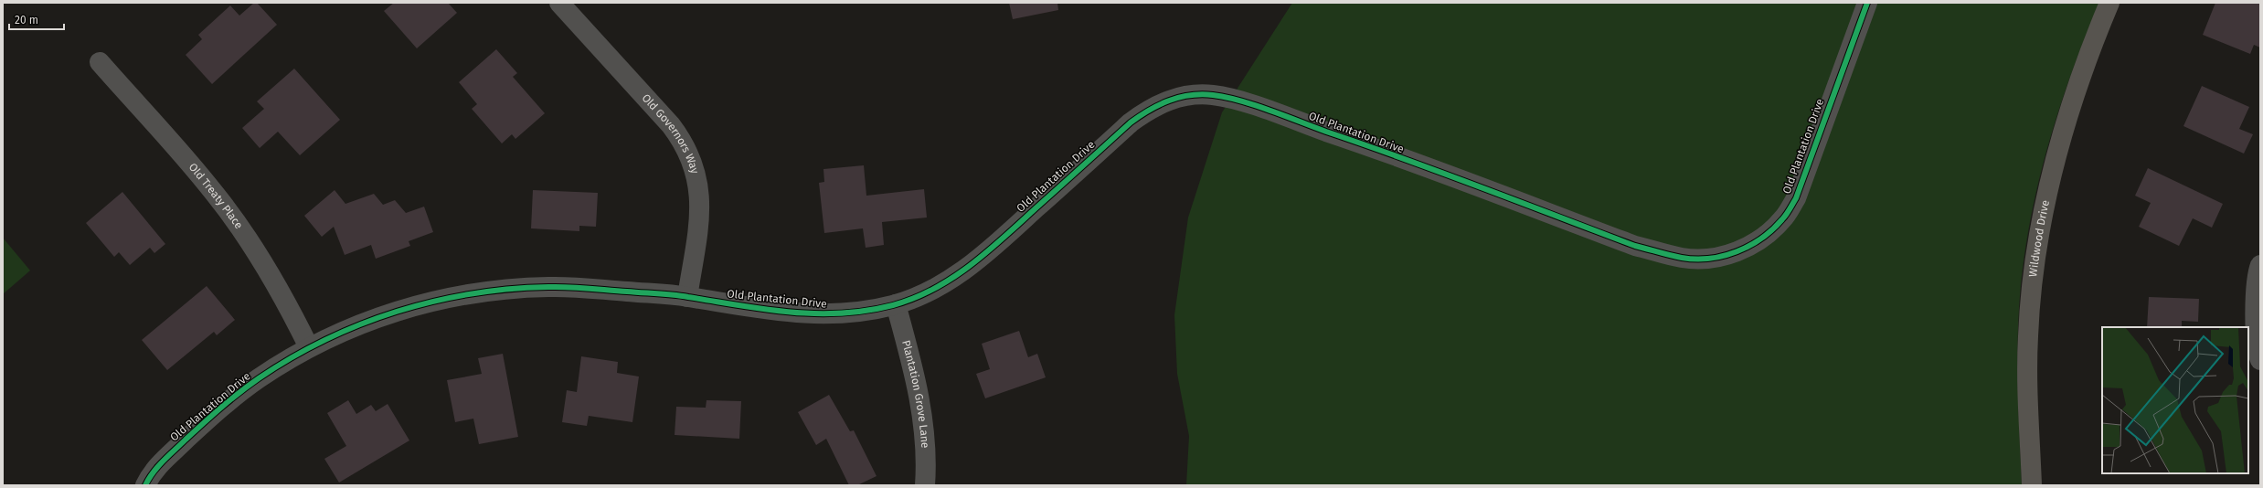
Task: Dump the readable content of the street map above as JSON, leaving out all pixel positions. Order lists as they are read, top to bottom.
{
  "streets": {
    "street": [
      "Old Plantation Drive",
      "Old Governors Way",
      "Old Treaty Place",
      "Wildwood Drive",
      "Plantation Grove Lane"
    ]
  },
  "crossings": [
    ["Old Plantation Drive", "Old Governors Way"],
    ["Old Plantation Drive", "Old Treaty Place"],
    ["Old Plantation Drive", "Plantation Grove Lane"]
  ],
  "scale_bar": "20 m"
}
